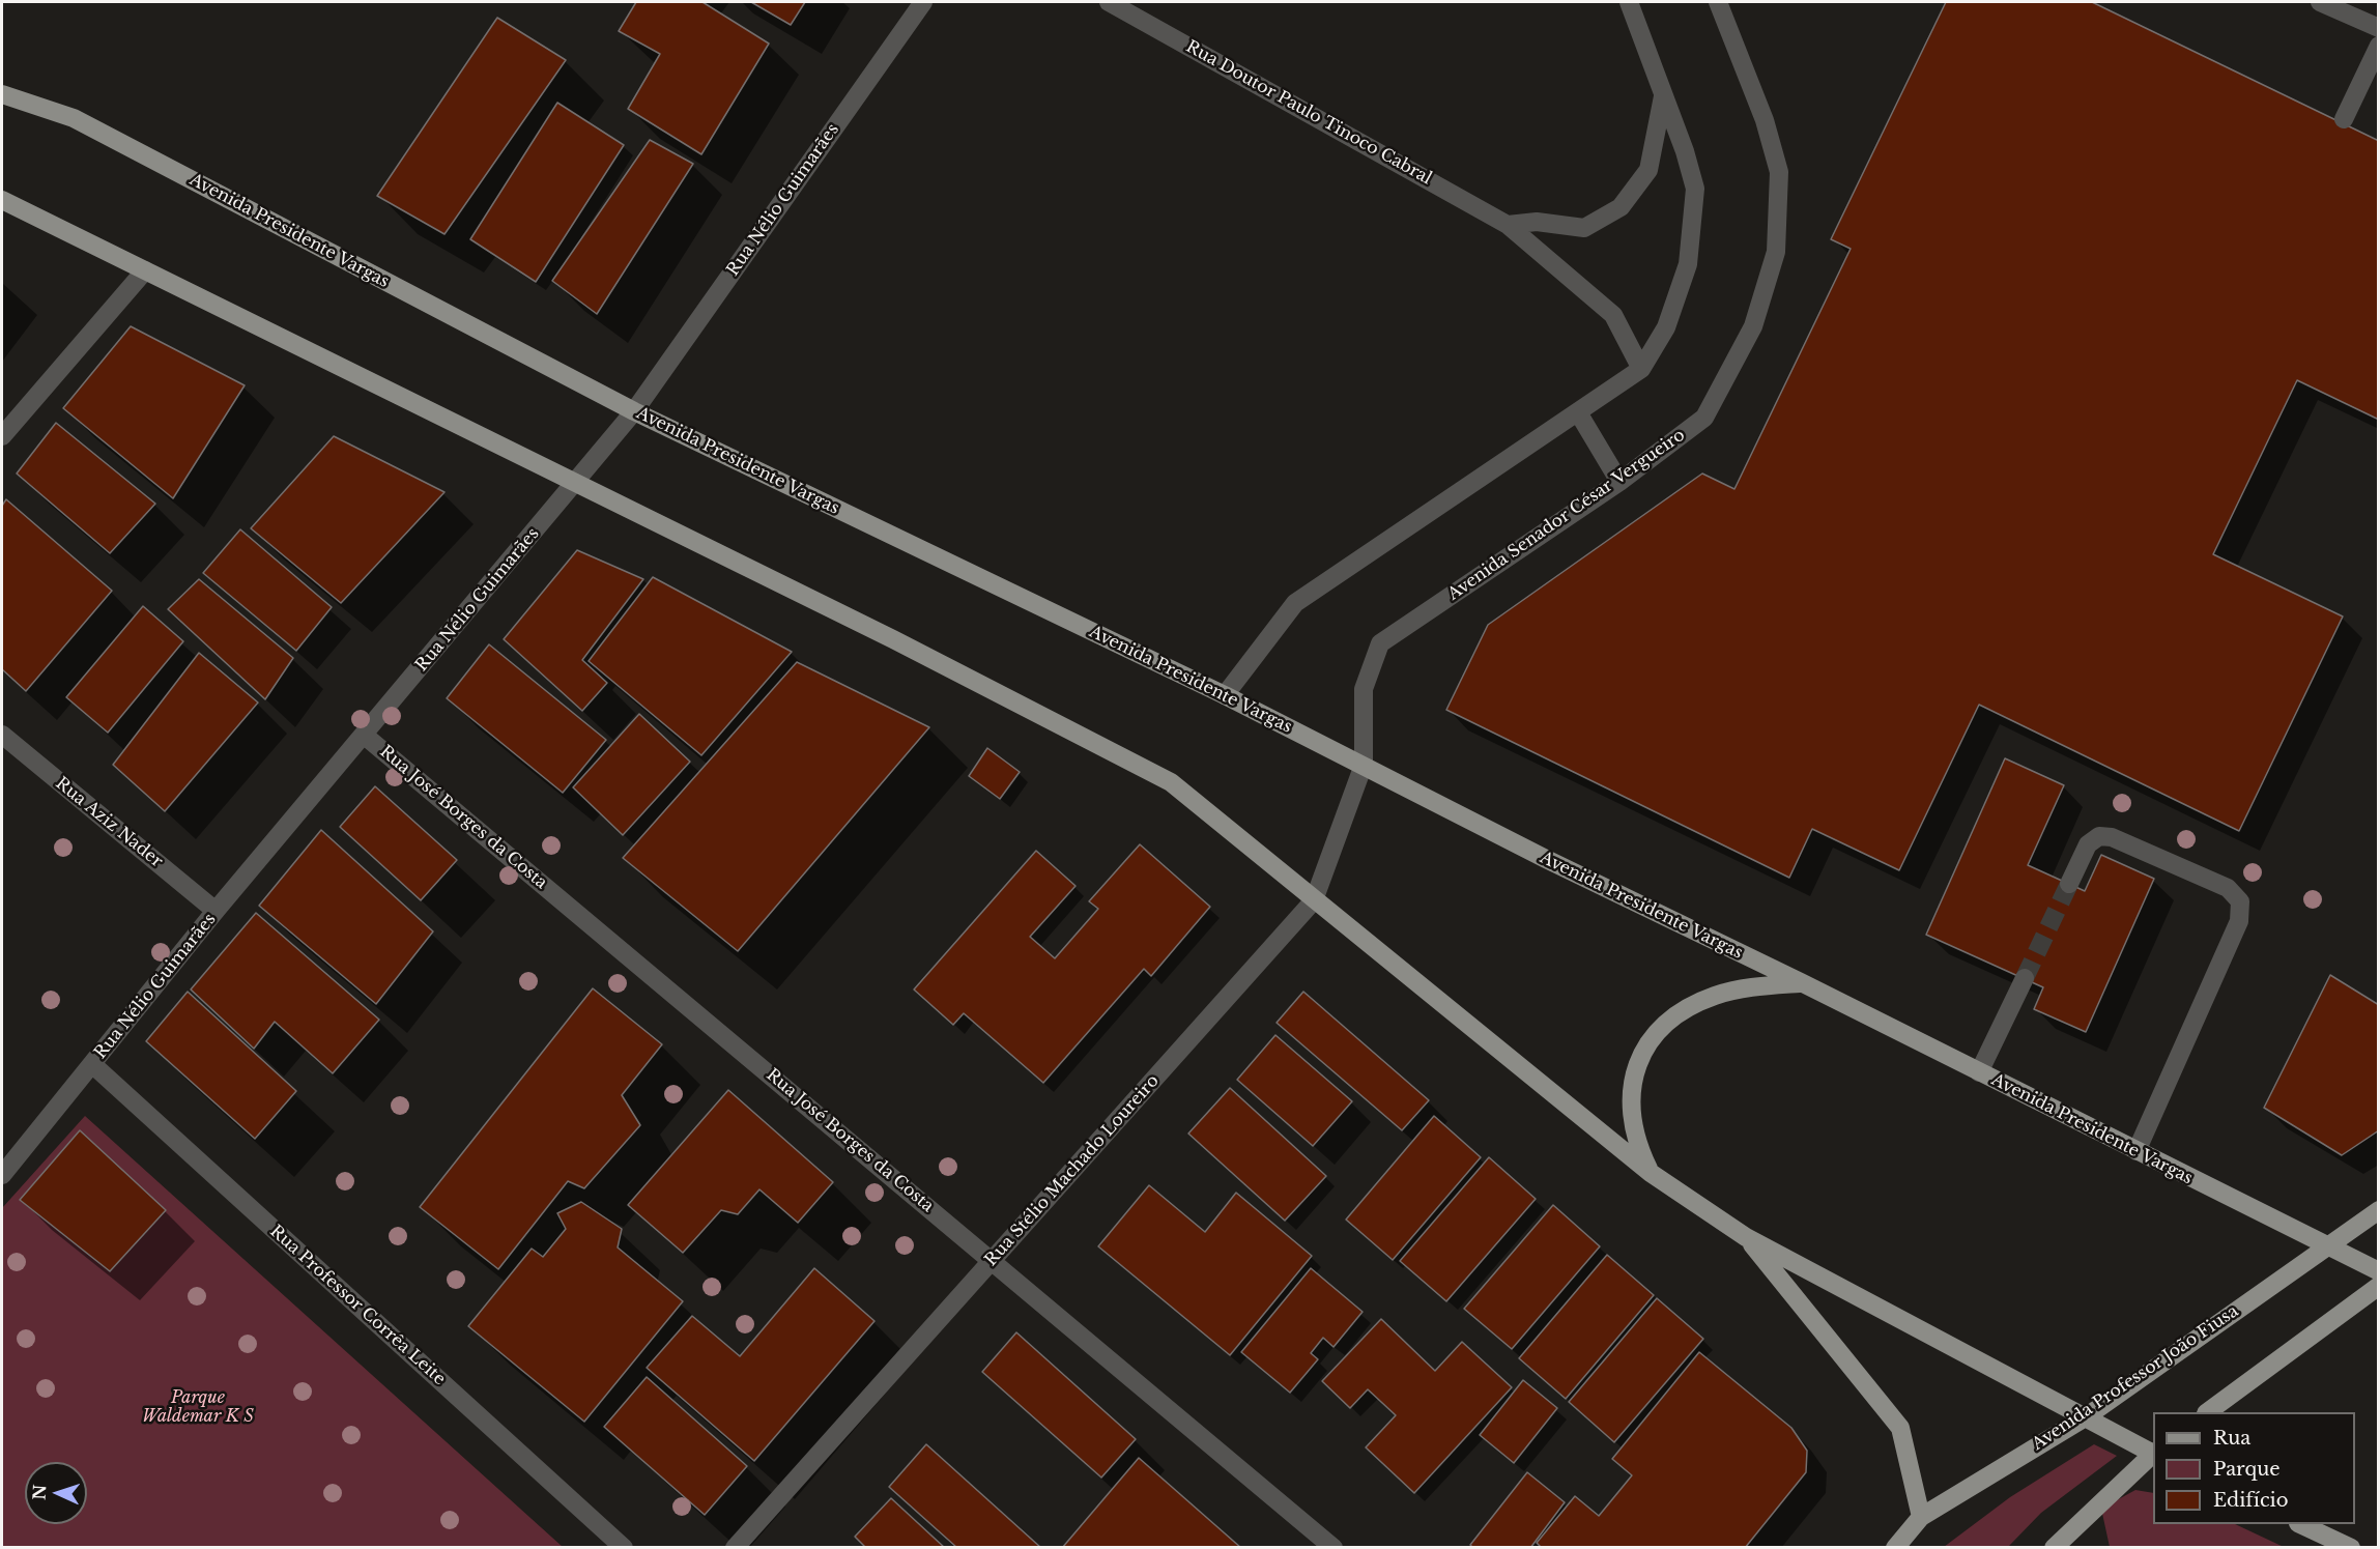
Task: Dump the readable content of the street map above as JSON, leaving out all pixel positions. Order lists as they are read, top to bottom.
{
  "streets": {
    "main road": ["Avenida Presidente Vargas", "Avenida Professor João Fiusa"],
    "street": [
      "Rua Doutor Paulo Tinoco Cabral",
      "Rua Nélio Guimarães",
      "Avenida Senador César Vergueiro",
      "Rua José Borges da Costa",
      "Rua Aziz Nader",
      "Rua Stélio Machado Loureiro",
      "Rua Professor Corrêa Leite"
    ]
  },
  "crossings": [
    ["Rua Nélio Guimarães", "Avenida Presidente Vargas"],
    ["Rua Nélio Guimarães", "Rua José Borges da Costa"],
    ["Rua Nélio Guimarães", "Rua Aziz Nader"],
    ["Rua Nélio Guimarães", "Rua Professor Corrêa Leite"],
    ["Avenida Presidente Vargas", "Avenida Senador César Vergueiro"],
    ["Avenida Presidente Vargas", "Rua Stélio Machado Loureiro"],
    ["Avenida Presidente Vargas", "Avenida Professor João Fiusa"],
    ["Avenida Senador César Vergueiro", "Rua Stélio Machado Loureiro"],
    ["Rua José Borges da Costa", "Rua Stélio Machado Loureiro"]
  ],
  "parks": ["Parque Waldemar K S"],
  "legend": ["Rua", "Parque", "Edifício"],
  "north": "left"
}
